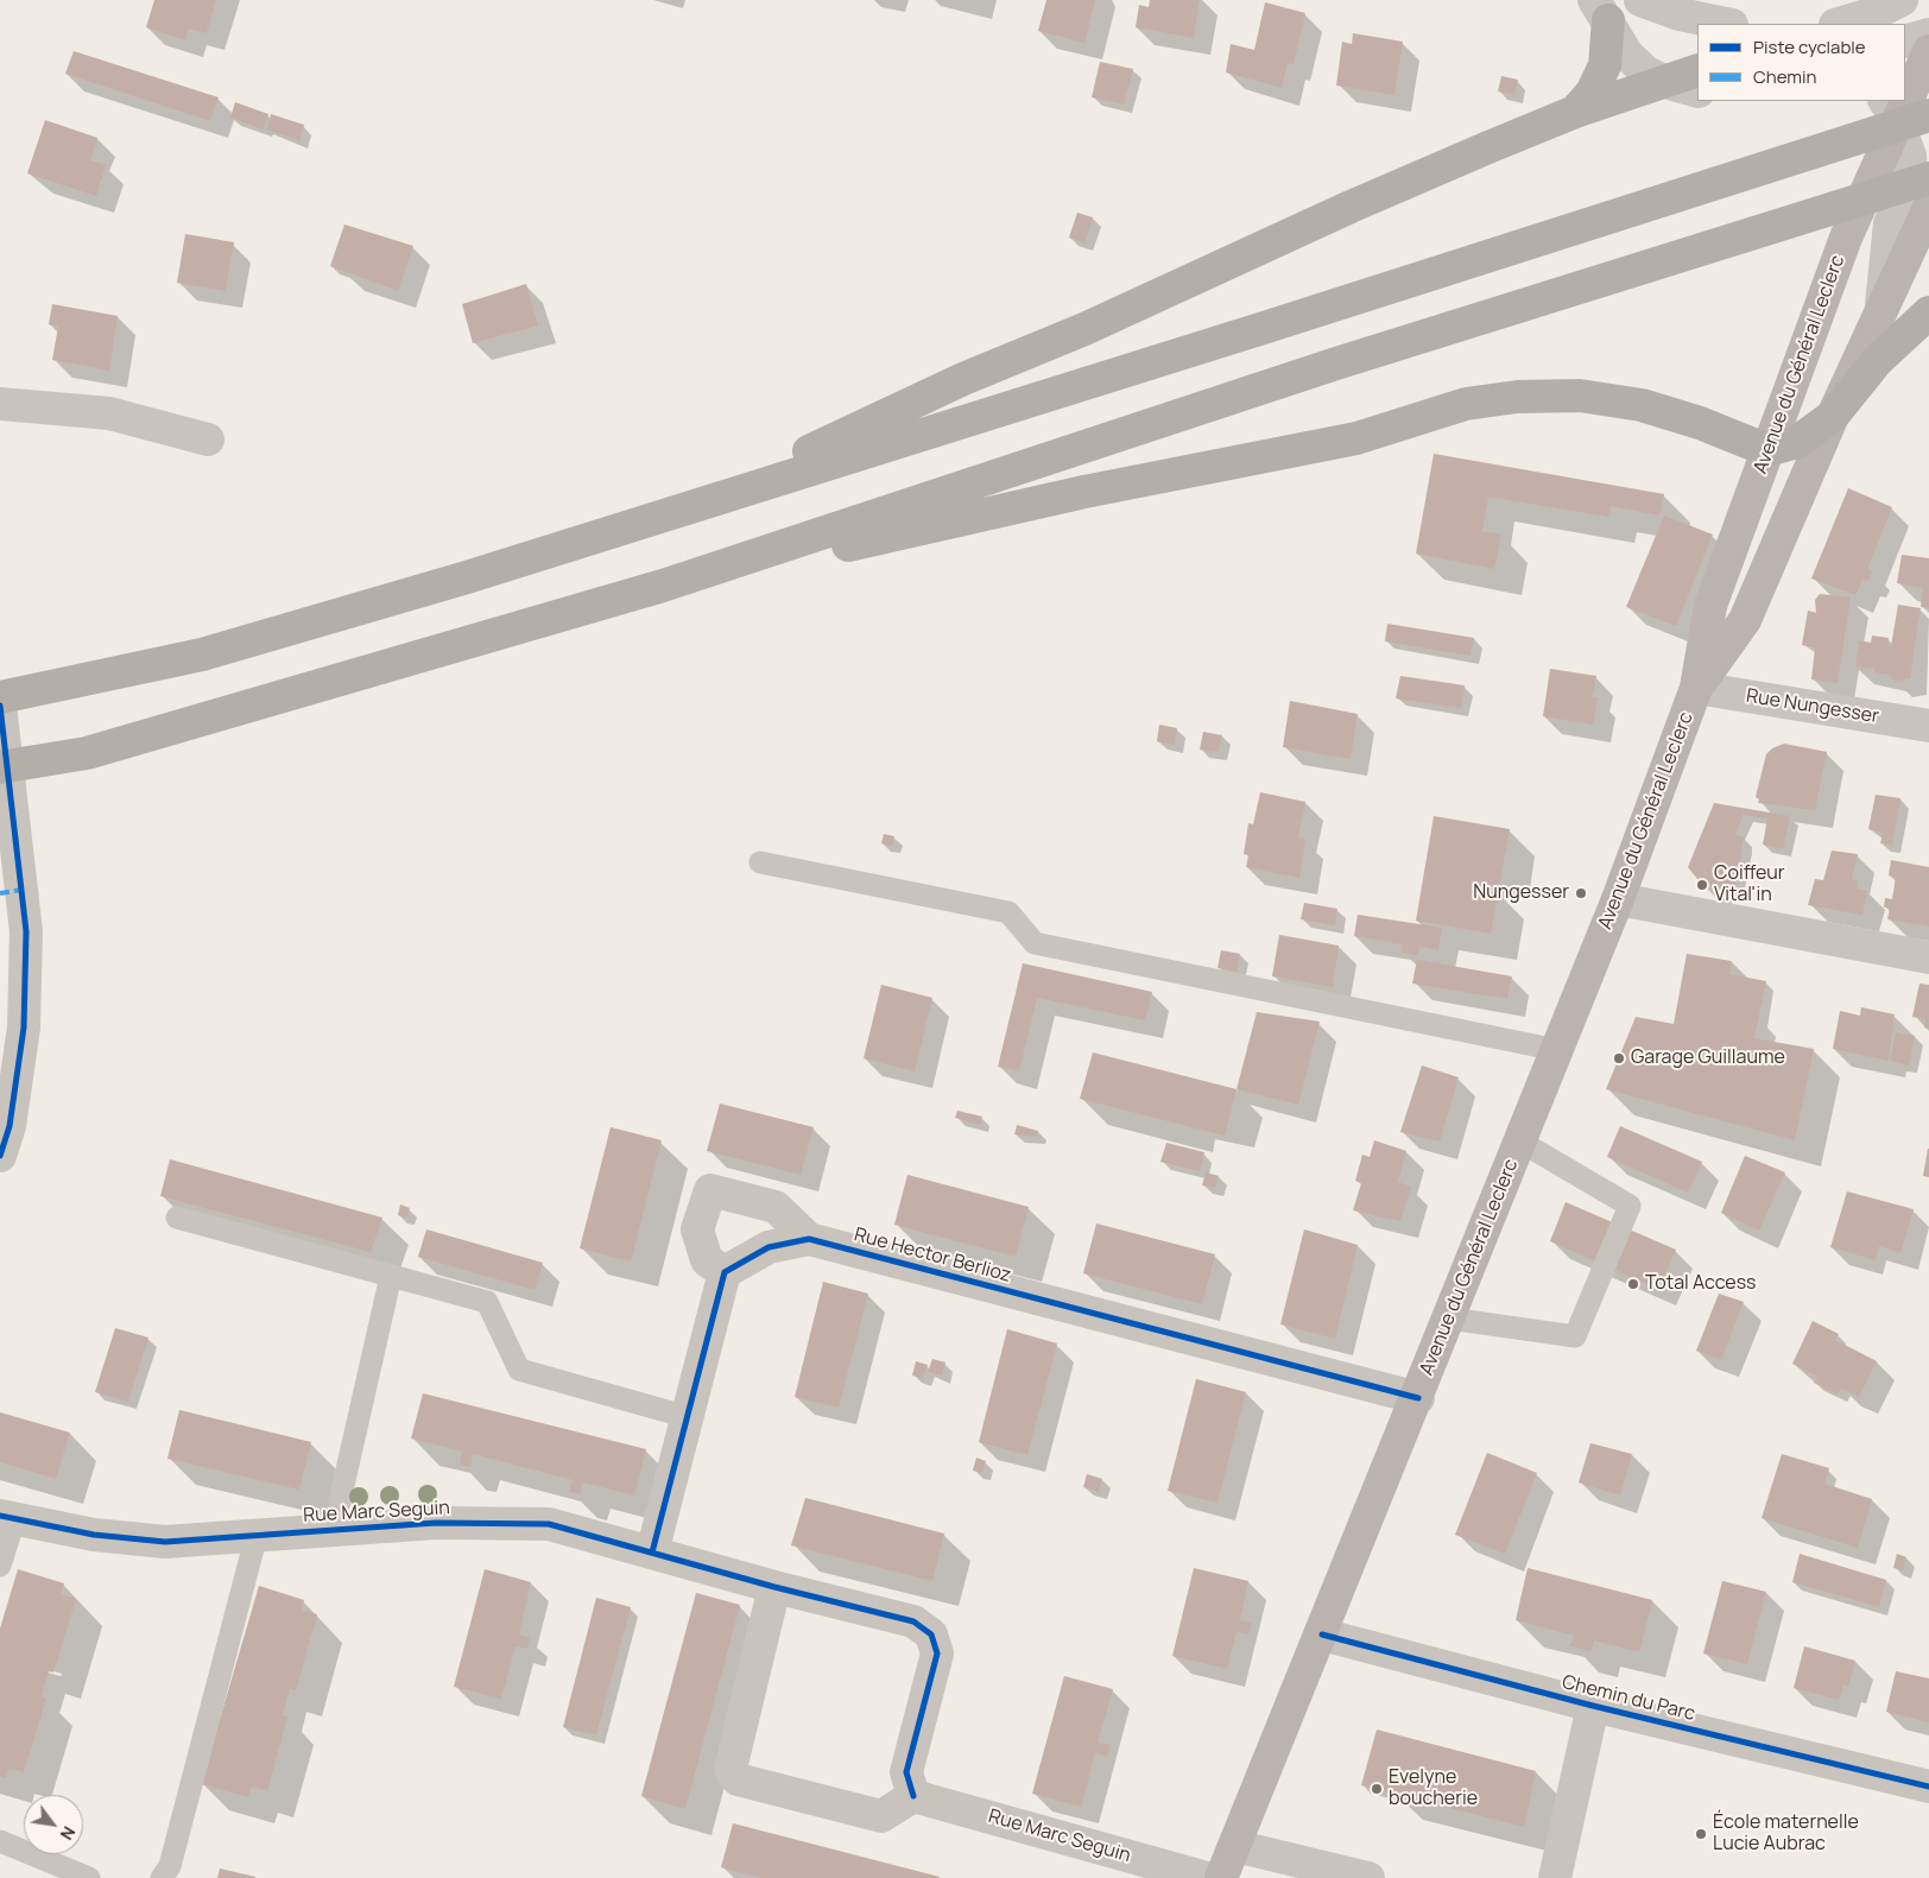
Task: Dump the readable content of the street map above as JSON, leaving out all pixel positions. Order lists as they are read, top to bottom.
{
  "streets": {
    "main road": ["Avenue du Général Leclerc"],
    "street": [
      "Rue Nungesser",
      "Rue Hector Berlioz",
      "Rue Marc Seguin",
      "Chemin du Parc"
    ]
  },
  "crossings": [
    ["Avenue du Général Leclerc", "Rue Nungesser"],
    ["Avenue du Général Leclerc", "Rue Hector Berlioz"],
    ["Avenue du Général Leclerc", "Chemin du Parc"]
  ],
  "places": [
    "Coiffeur Vital'in",
    "Nungesser",
    "Garage Guillaume",
    "Total Access",
    "Evelyne boucherie",
    "École maternelle Lucie Aubrac"
  ],
  "legend": ["Piste cyclable", "Chemin"],
  "north": "bottom right"
}
